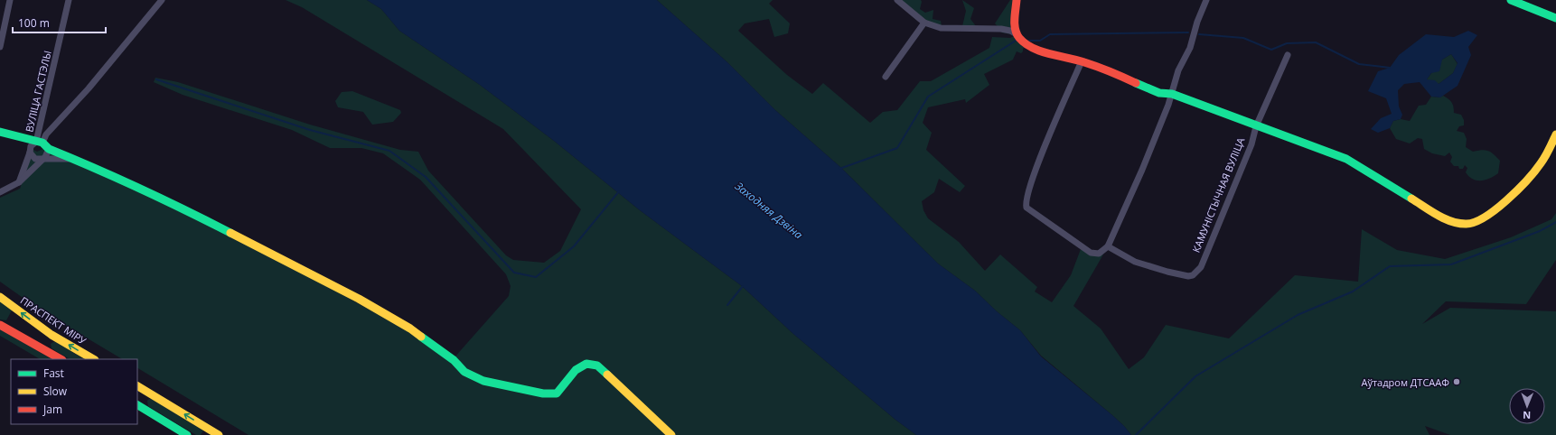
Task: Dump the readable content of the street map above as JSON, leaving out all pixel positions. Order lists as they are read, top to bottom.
{
  "streets": {
    "street": ["ВУЛІЦА ГАСТЭЛЫ", "КАМУНІСТЫЧНАЯ ВУЛІЦА", "ПРАСПЕКТ МІРУ"]
  },
  "water": ["Заходняя Дзвіна"],
  "places": ["Аўтадром ДТСААФ"],
  "legend": ["Fast", "Slow", "Jam"],
  "scale_bar": "100 m",
  "north": "bottom"
}
